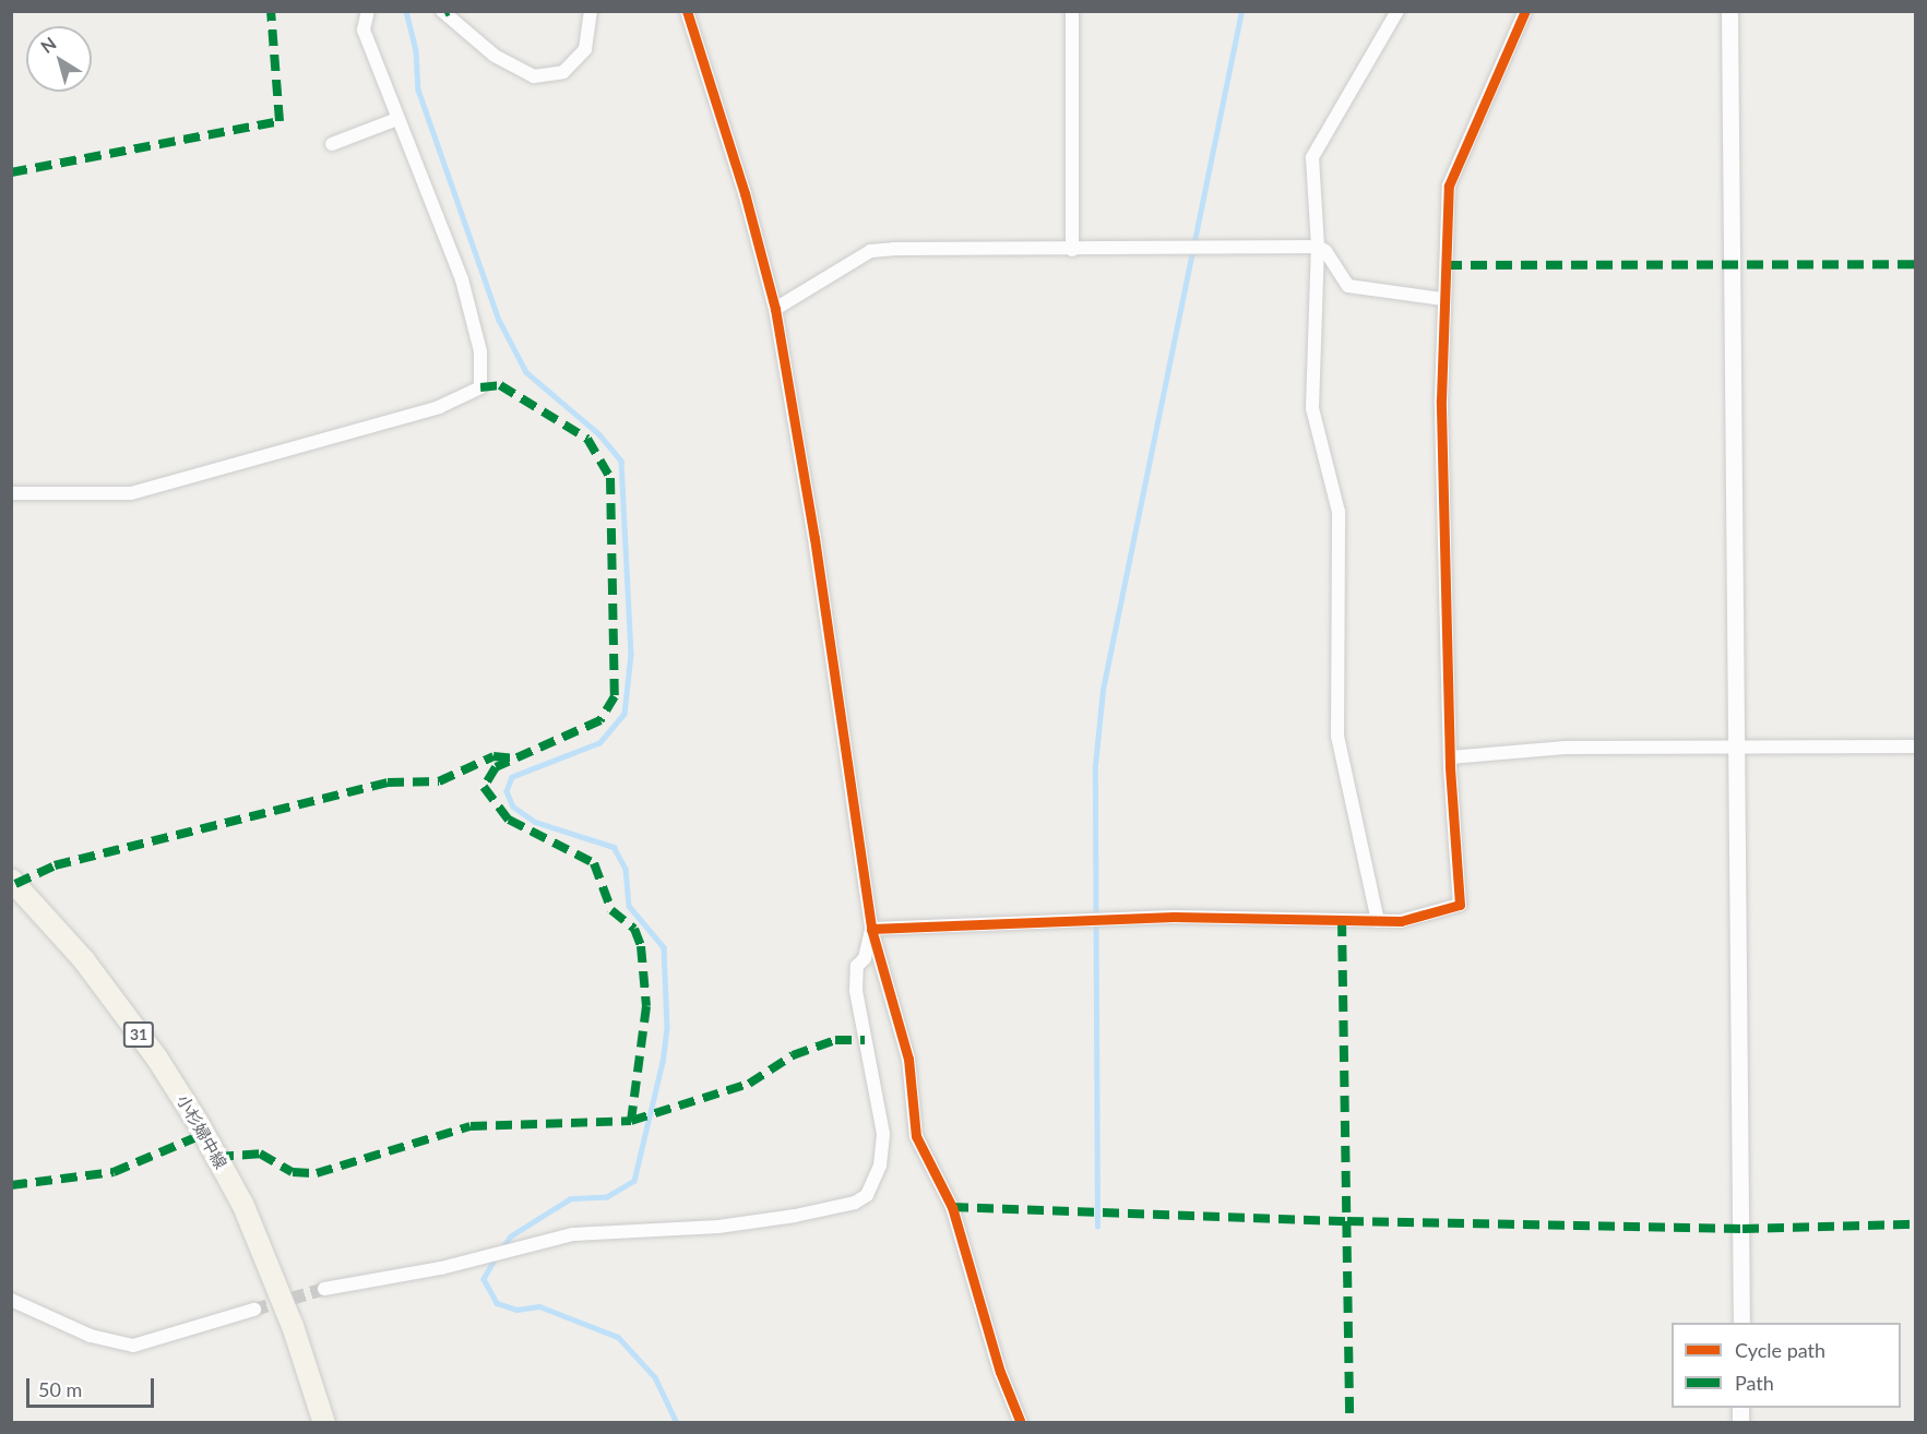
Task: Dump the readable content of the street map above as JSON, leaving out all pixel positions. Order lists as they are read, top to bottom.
{
  "streets": {
    "main road": ["31", "小杉婦中線"]
  },
  "legend": ["Cycle path", "Path"],
  "scale_bar": "50 m",
  "north": "top left"
}
